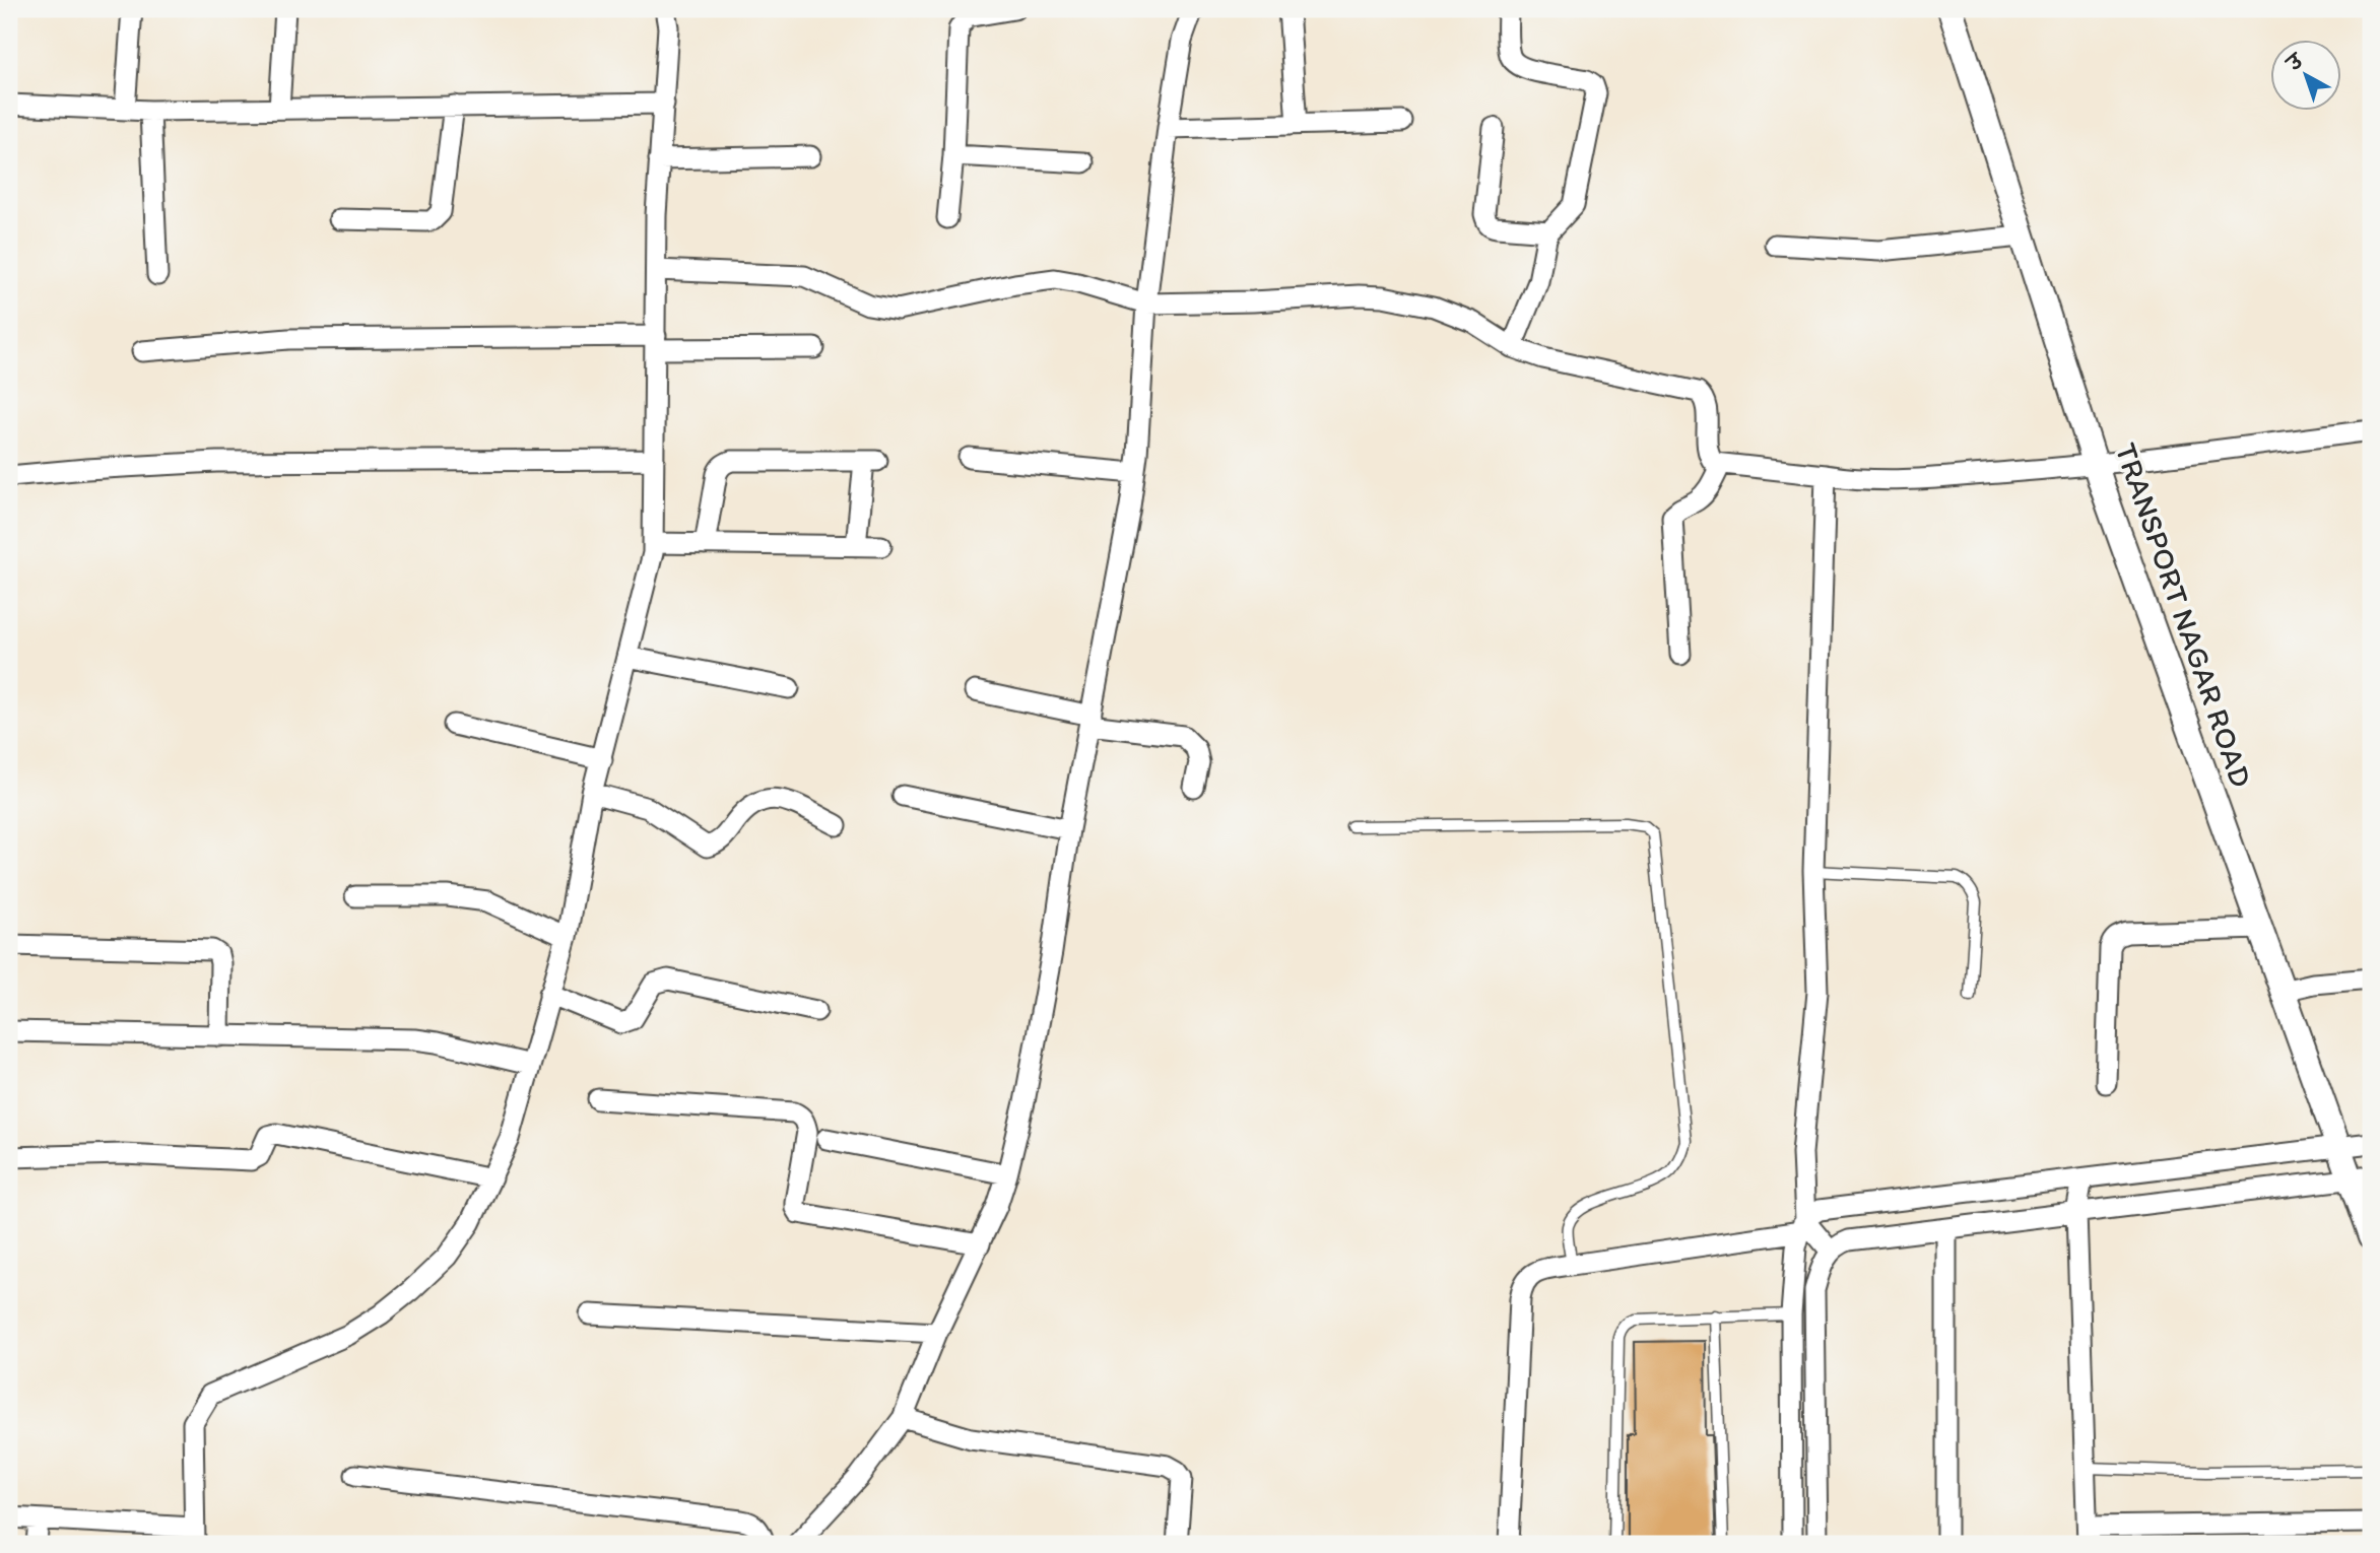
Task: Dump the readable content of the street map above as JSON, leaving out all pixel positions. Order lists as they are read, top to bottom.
{
  "streets": {
    "street": ["TRANSPORT NAGAR ROAD"]
  },
  "north": "top left"
}
